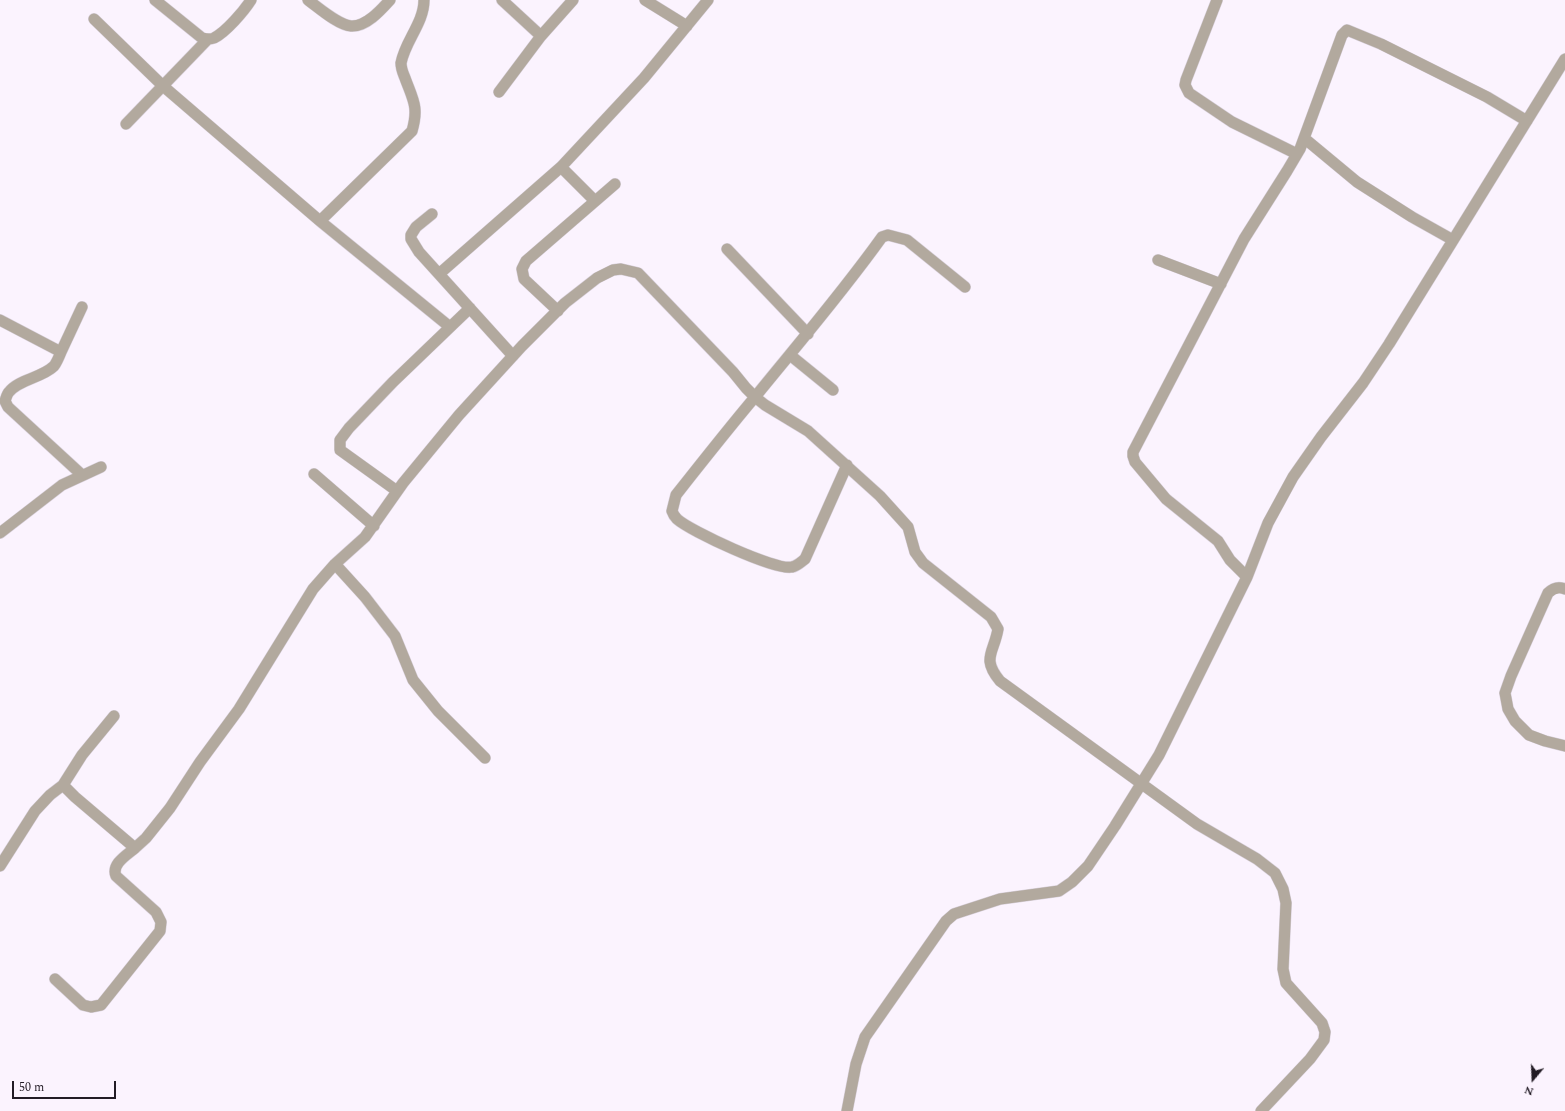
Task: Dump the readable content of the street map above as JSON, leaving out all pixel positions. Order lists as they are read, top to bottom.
{
  "scale_bar": "50 m",
  "north": "bottom"
}
